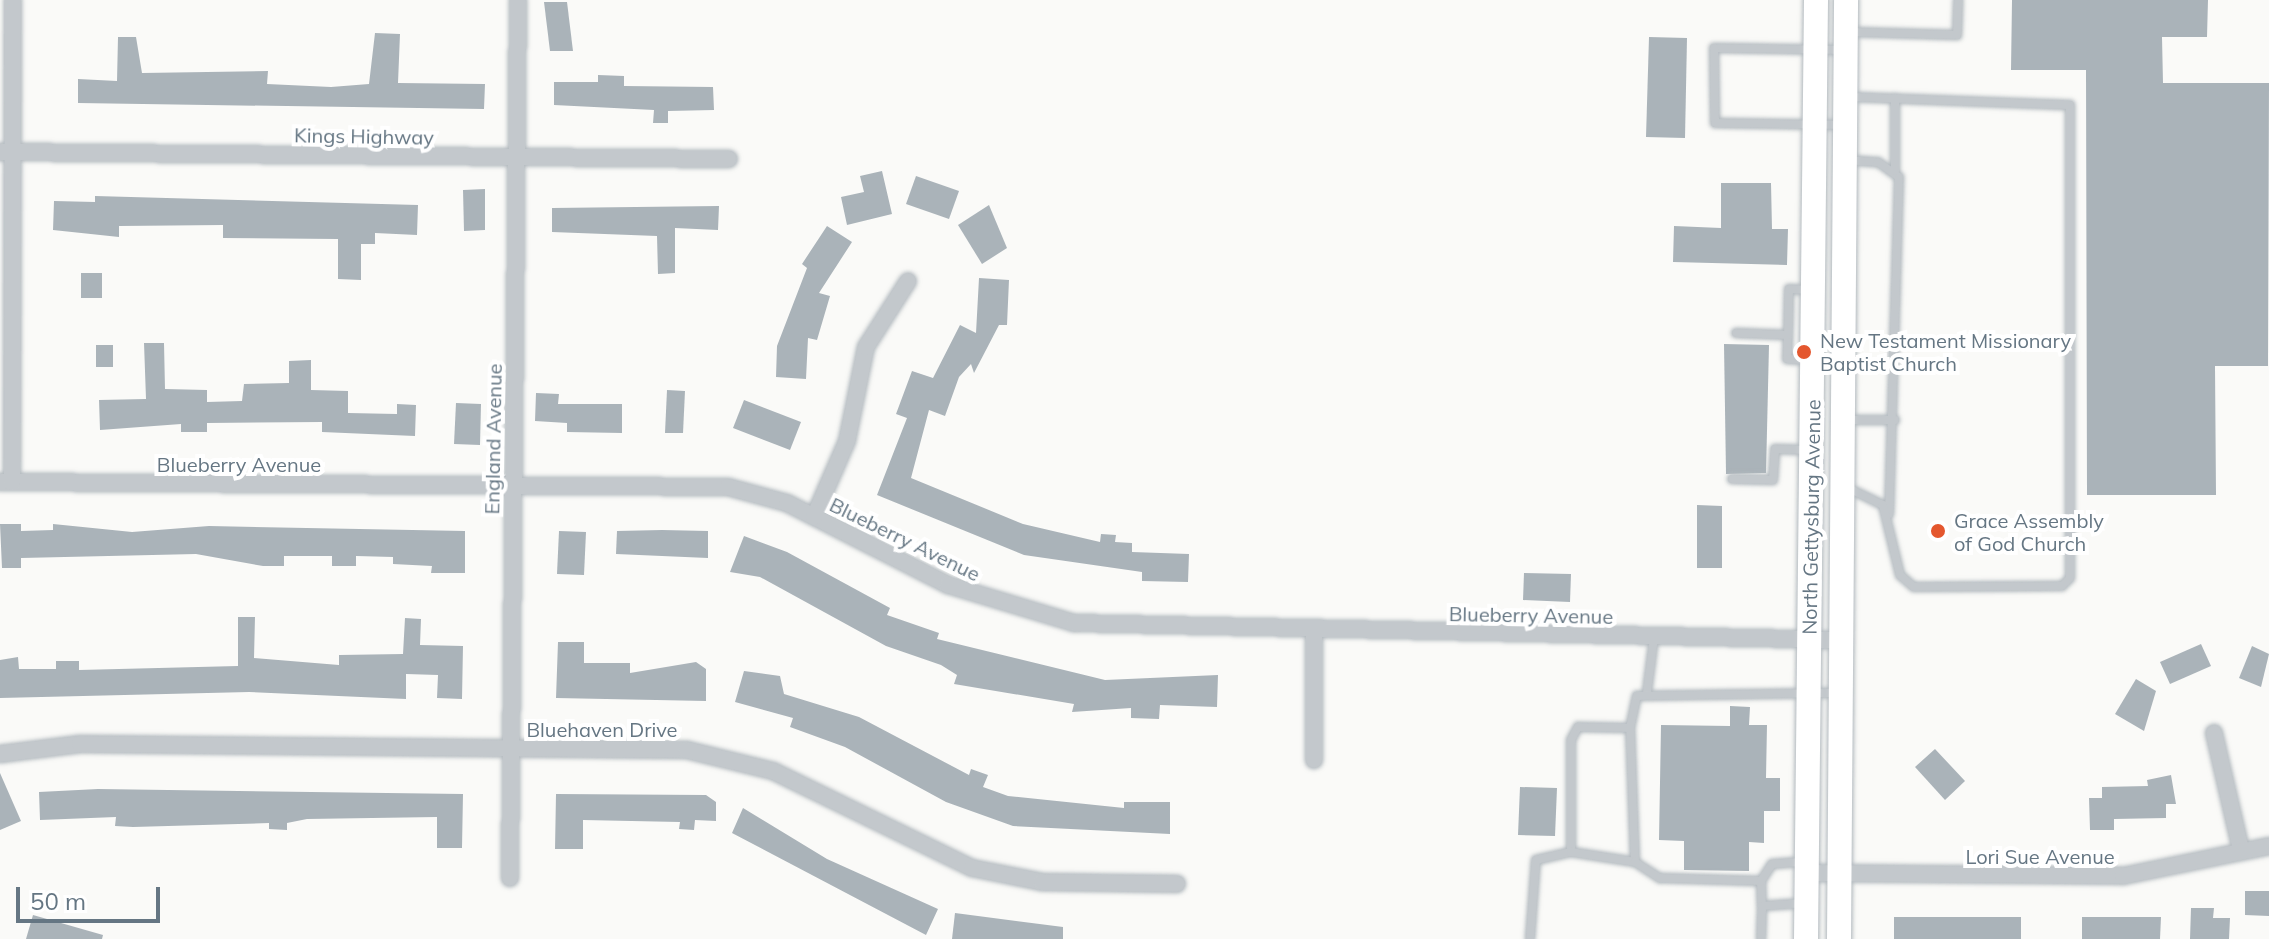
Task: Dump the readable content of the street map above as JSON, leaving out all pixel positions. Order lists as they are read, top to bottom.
{
  "streets": {
    "main road": ["North Gettysburg Avenue"],
    "street": [
      "Kings Highway",
      "England Avenue",
      "Blueberry Avenue",
      "Bluehaven Drive",
      "Lori Sue Avenue"
    ]
  },
  "crossings": [
    ["Kings Highway", "England Avenue"],
    ["England Avenue", "Blueberry Avenue"],
    ["England Avenue", "Bluehaven Drive"],
    ["Blueberry Avenue", "North Gettysburg Avenue"],
    ["North Gettysburg Avenue", "Lori Sue Avenue"]
  ],
  "places": ["New Testament Missionary Baptist Church", "Grace Assembly of God Church"],
  "scale_bar": "50 m"
}
